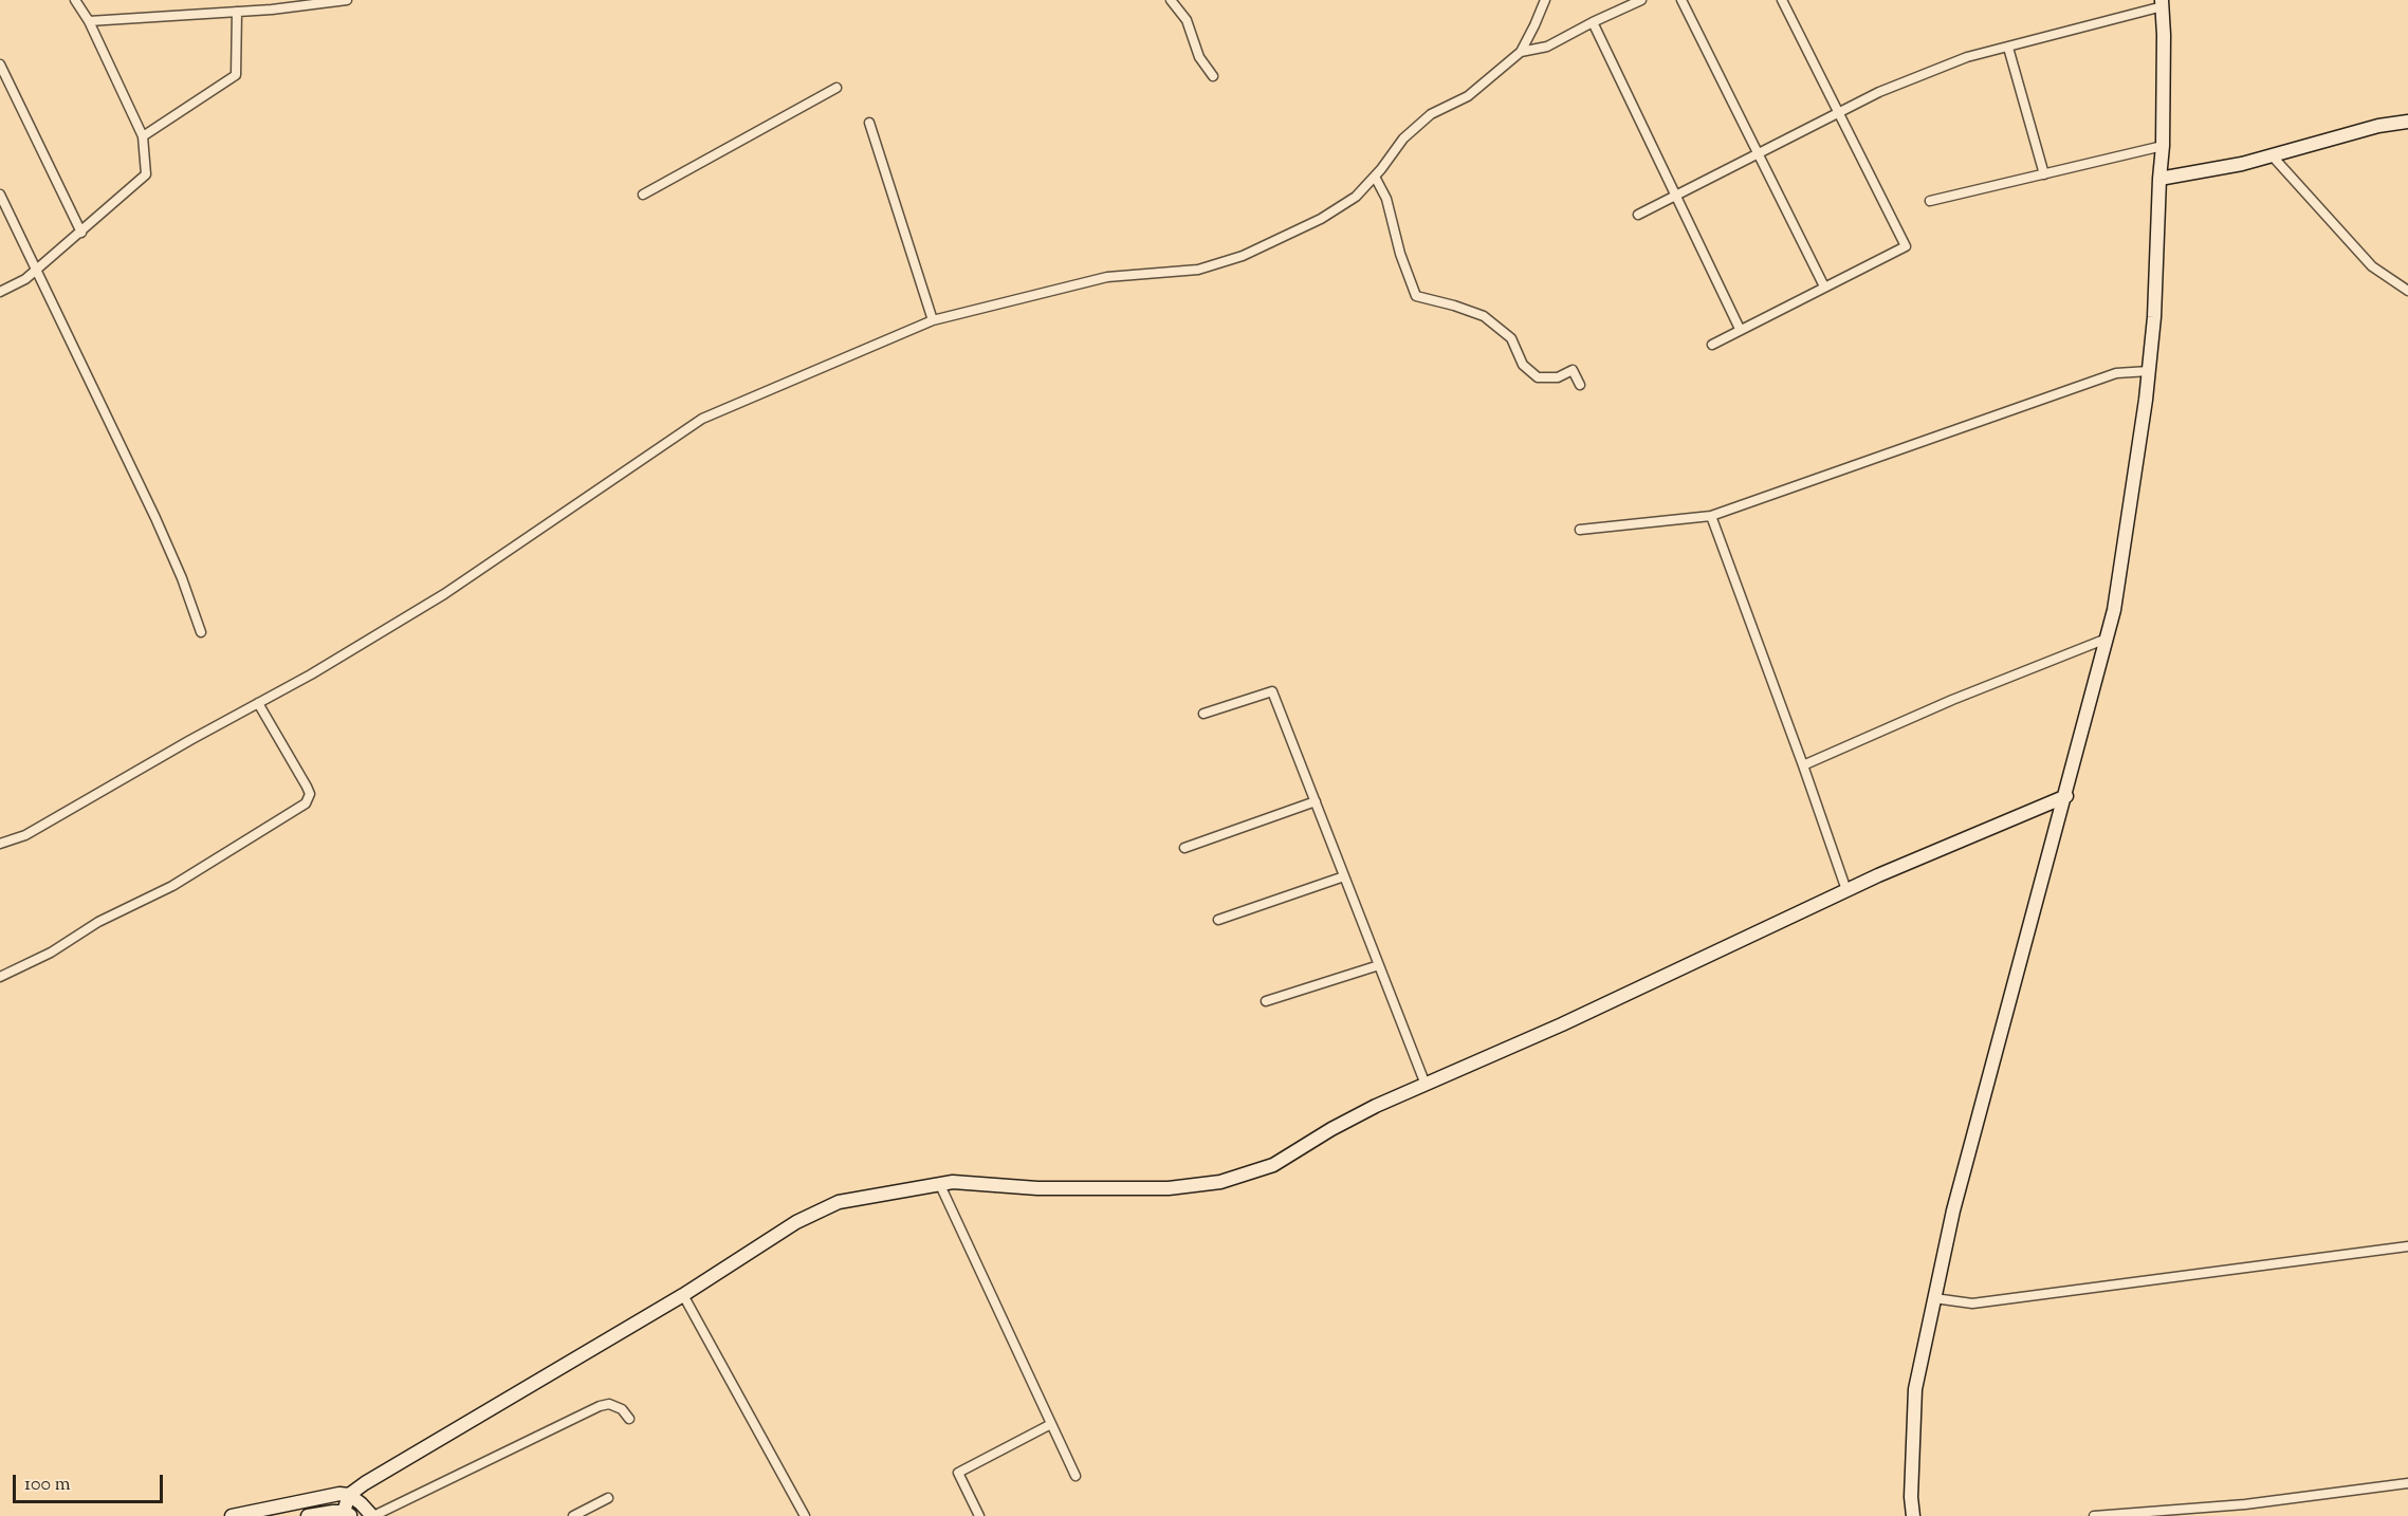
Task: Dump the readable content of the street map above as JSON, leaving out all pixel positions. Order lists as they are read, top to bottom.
{
  "scale_bar": "100 m"
}
